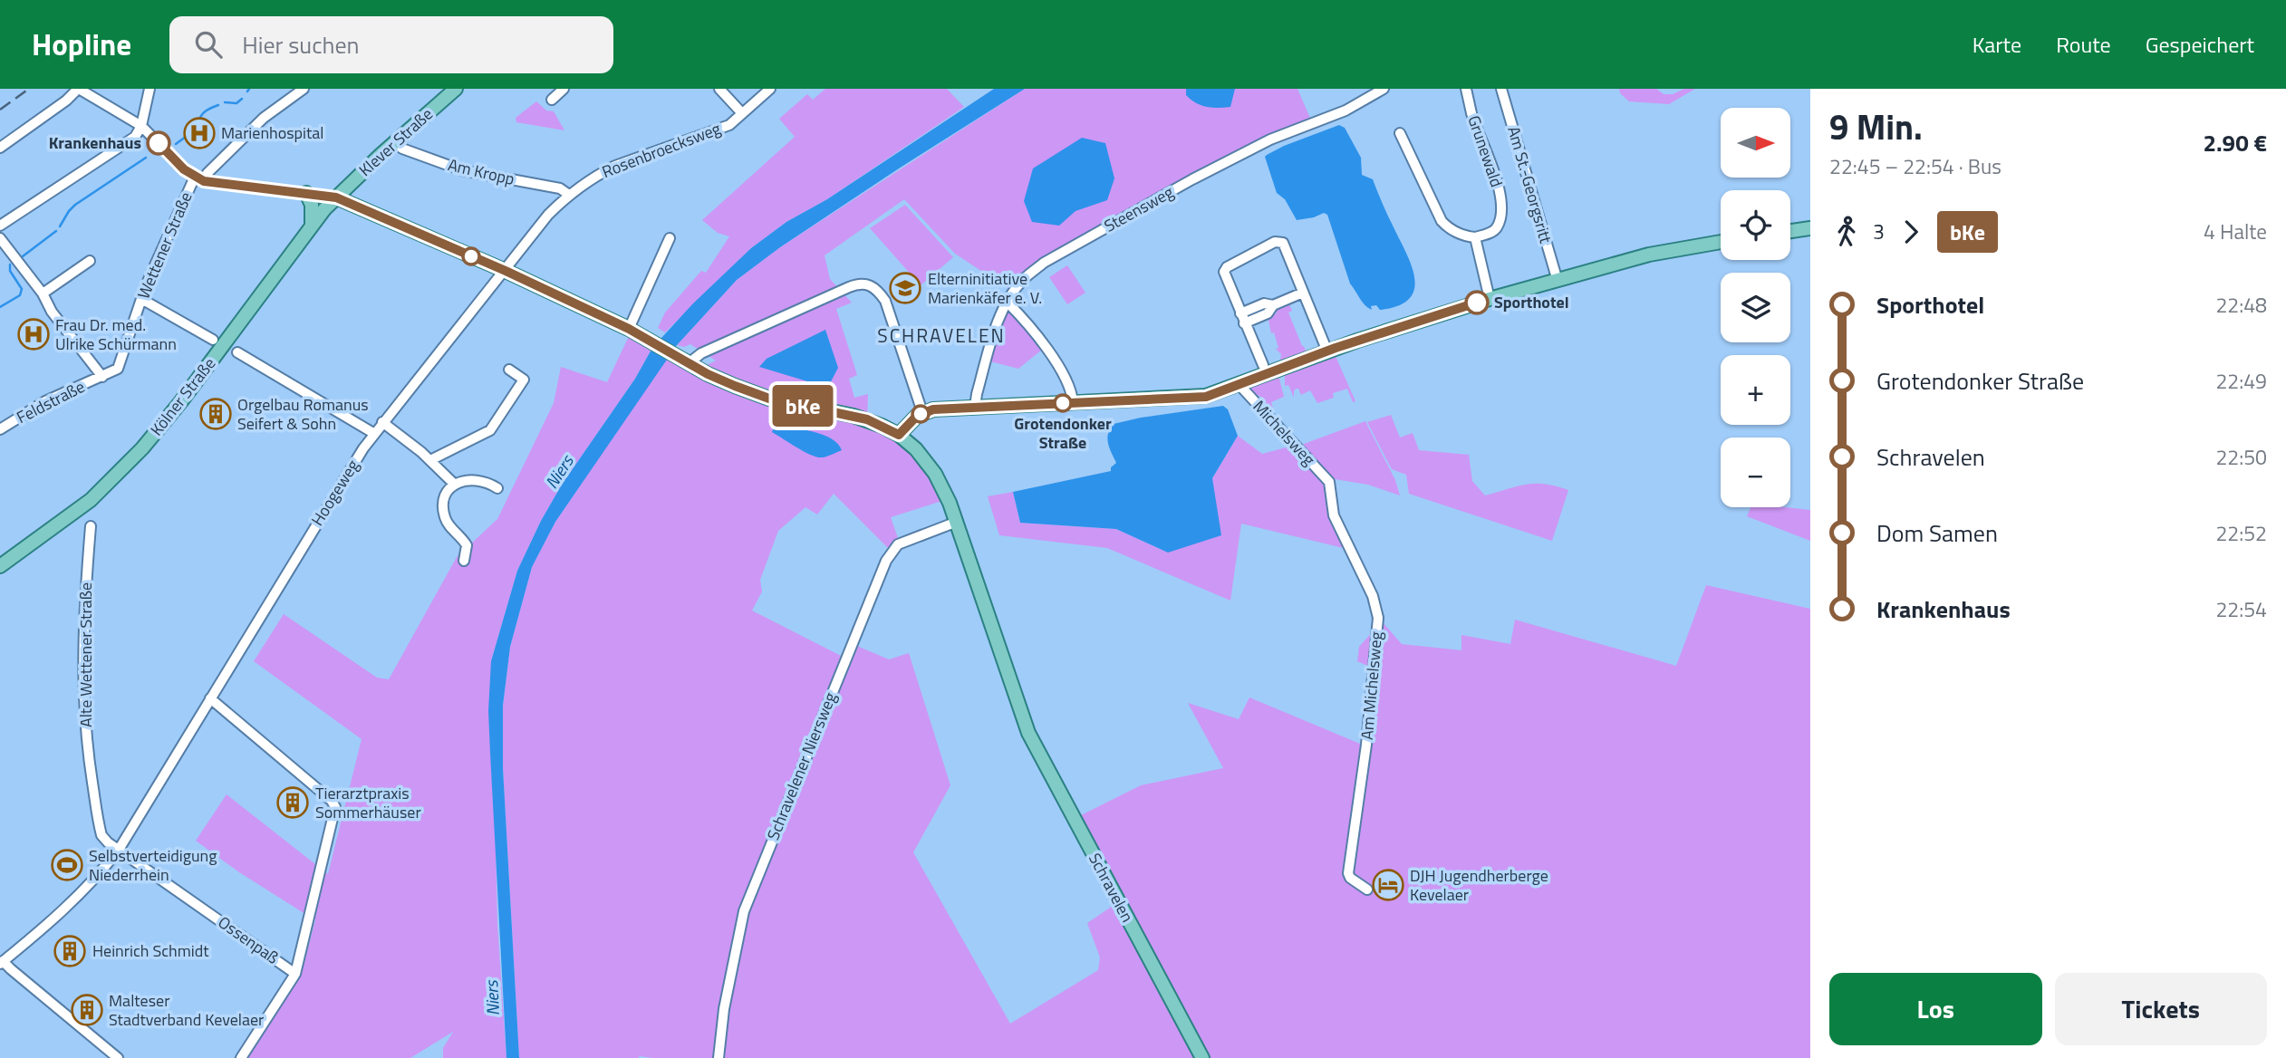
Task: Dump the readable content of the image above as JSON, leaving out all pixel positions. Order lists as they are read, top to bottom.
{
  "streets": {
    "main road": ["Klever Straße", "Kölner Straße", "Schravelen"],
    "street": [
      "Rosenbroecksweg",
      "Grunewald",
      "Am Kropp",
      "Am St.-Georgsritt",
      "Steensweg",
      "Wettener Straße",
      "Feldstraße",
      "Michelsweg",
      "Hoogeweg",
      "Alte Wettener Straße",
      "Am Michelsweg",
      "Schravelener Niersweg",
      "Ossenpaß"
    ]
  },
  "crossings": [
    ["Klever Straße", "Am Kropp"],
    ["Klever Straße", "Kölner Straße"],
    ["Klever Straße", "Schravelen"],
    ["Rosenbroecksweg", "Am Kropp"],
    ["Rosenbroecksweg", "Hoogeweg"],
    ["Rosenbroecksweg", "Schravelen"],
    ["Wettener Straße", "Feldstraße"],
    ["Kölner Straße", "Schravelen"],
    ["Michelsweg", "Am Michelsweg"],
    ["Hoogeweg", "Alte Wettener Straße"],
    ["Hoogeweg", "Schravelen"],
    ["Hoogeweg", "Ossenpaß"],
    ["Alte Wettener Straße", "Ossenpaß"],
    ["Schravelener Niersweg", "Schravelen"]
  ],
  "districts": ["SCHRAVELEN"],
  "water": ["Niers"],
  "places": {
    "hospital": ["Marienhospital", "Frau Dr. med. Ulrike Schürmann"],
    "other": ["Krankenhaus", "Sporthotel", "Grotendonker Straße"],
    "school or university": ["Elterninitiative Marienkäfer e. V."],
    "building": [
      "Orgelbau Romanus Seifert & Sohn",
      "Tierarztpraxis Sommerhäuser",
      "Heinrich Schmidt",
      "Malteser Stadtverband Kevelaer"
    ],
    "sports": ["Selbstverteidigung Niederrhein"],
    "hotel": ["DJH Jugendherberge Kevelaer"]
  },
  "lines": ["bus line bKe"],
  "north": "right",
  "page": {
    "header": "Hopline",
    "search": "Hier suchen",
    "nav": ["Karte", "Route", "Gespeichert"],
    "on_map": "bKe",
    "heading": ["9 Min.", "22:45 – 22:54 · Bus", "2.90 €"],
    "map_buttons": ["+", "−"],
    "legs": ["3", "bKe", "4 Halte"],
    "list": [
      {
        "name": "Sporthotel",
        "value": "22:48"
      },
      {
        "name": "Grotendonker Straße",
        "value": "22:49"
      },
      {
        "name": "Schravelen",
        "value": "22:50"
      },
      {
        "name": "Dom Samen",
        "value": "22:52"
      },
      {
        "name": "Krankenhaus",
        "value": "22:54"
      }
    ],
    "buttons": ["Los", "Tickets"]
  }
}
